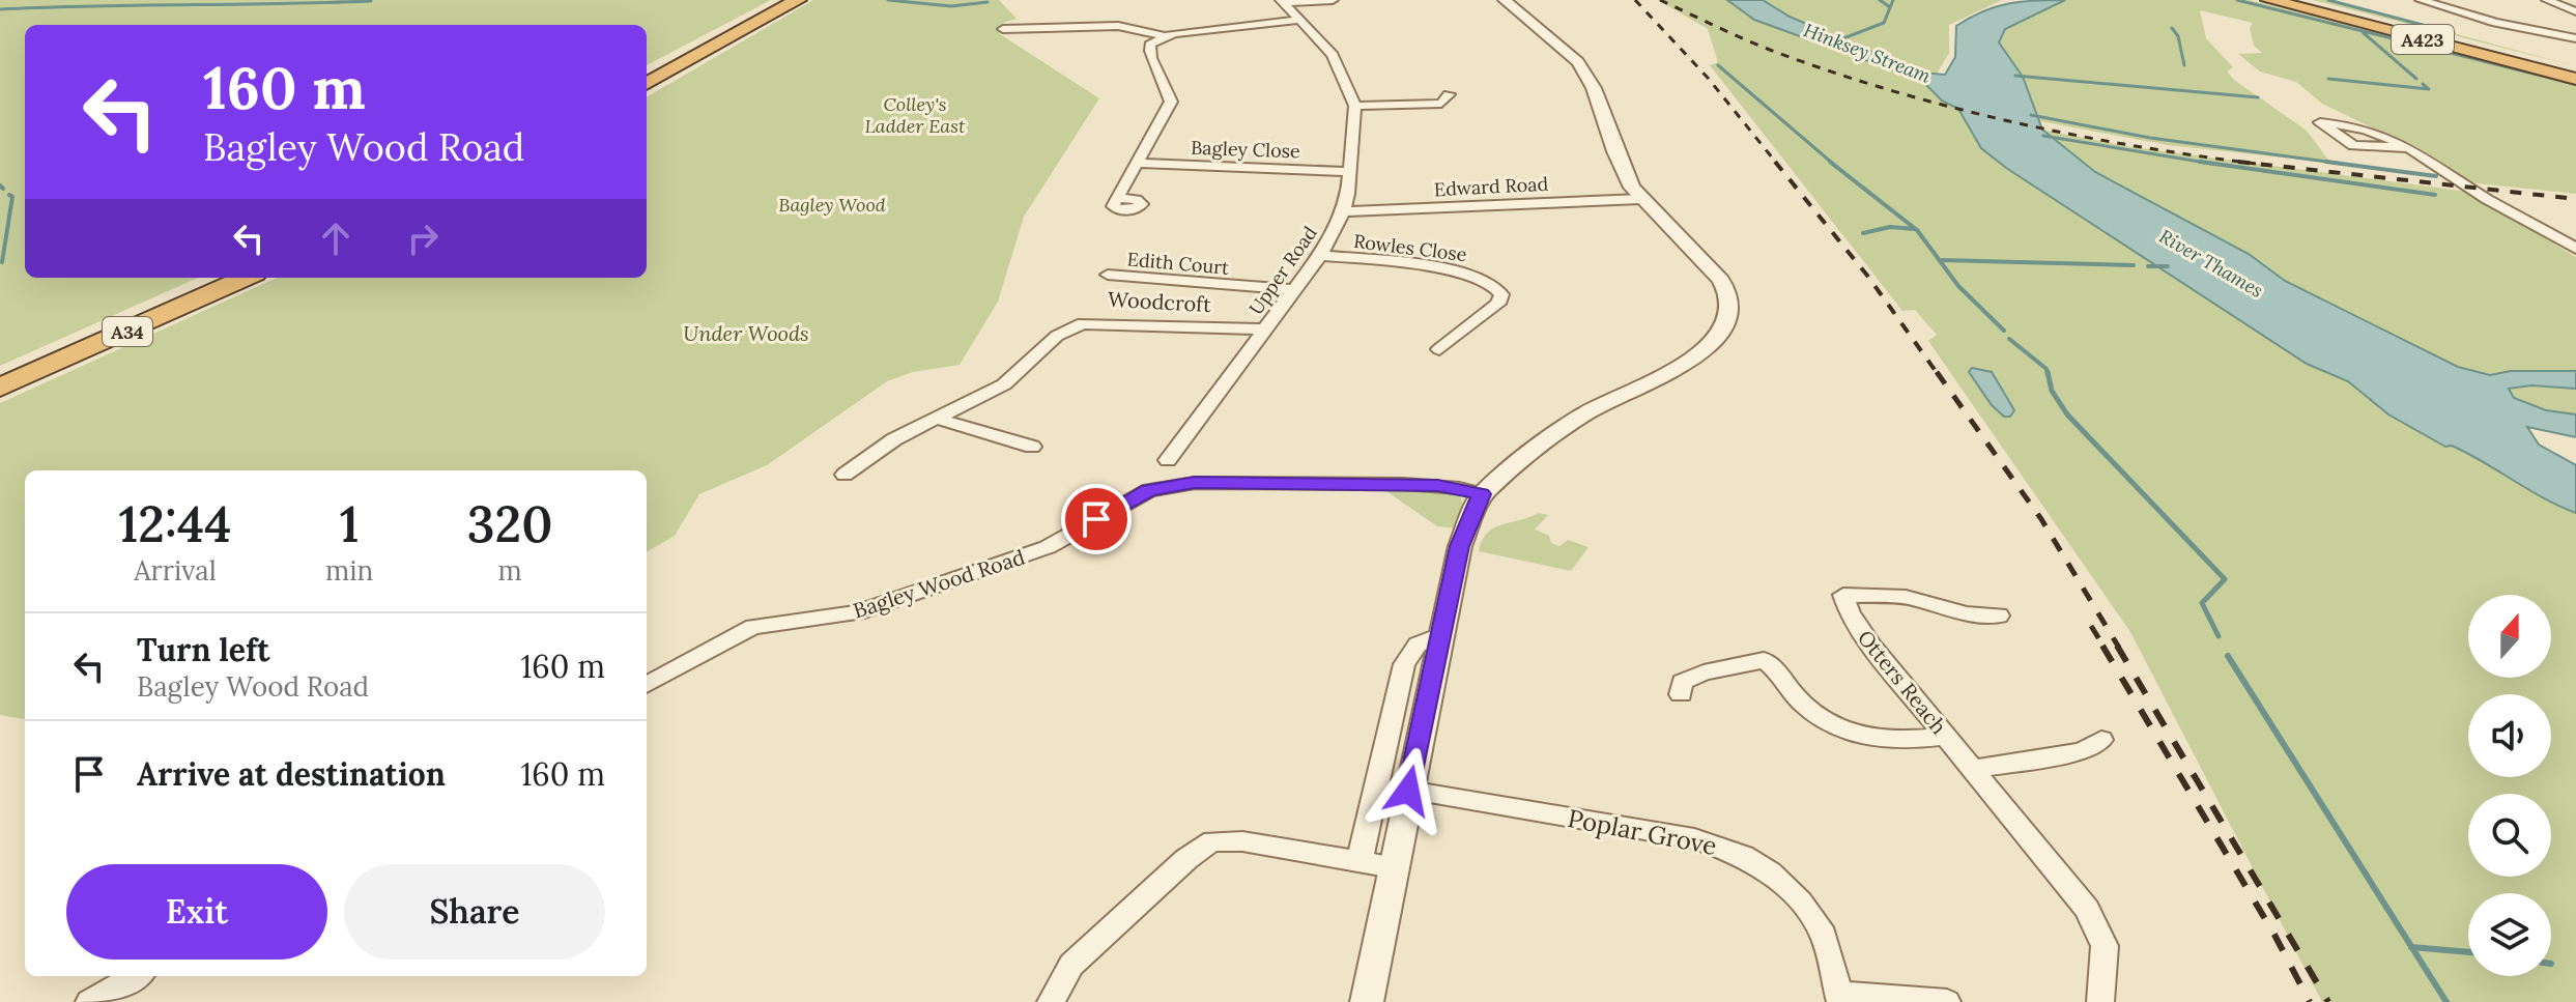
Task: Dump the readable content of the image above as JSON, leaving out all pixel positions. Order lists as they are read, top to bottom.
{
  "streets": {
    "highway": ["A423", "A34"],
    "street": [
      "Bagley Close",
      "Edward Road",
      "Rowles Close",
      "Edith Court",
      "Upper Road",
      "Woodcroft",
      "Bagley Wood Road",
      "Otters Reach",
      "Poplar Grove"
    ]
  },
  "crossings": [
    ["Bagley Close", "Upper Road"],
    ["Edward Road", "Upper Road"],
    ["Rowles Close", "Upper Road"],
    ["Edith Court", "Upper Road"],
    ["Upper Road", "Woodcroft"]
  ],
  "water": ["Hinksey Stream", "River Thames"],
  "parks": ["Colley's Ladder East", "Bagley Wood", "Under Woods"],
  "north": "top",
  "page": {
    "turn": ["160 m", "Bagley Wood Road"],
    "eta": [
      "12:44",
      "Arrival",
      "1",
      "min",
      "320",
      "m"
    ],
    "list": [
      {
        "name": "Turn left",
        "note": "Bagley Wood Road",
        "value": "160 m"
      },
      {
        "name": "Arrive at destination",
        "value": "160 m"
      }
    ],
    "buttons": ["Exit", "Share"]
  }
}
